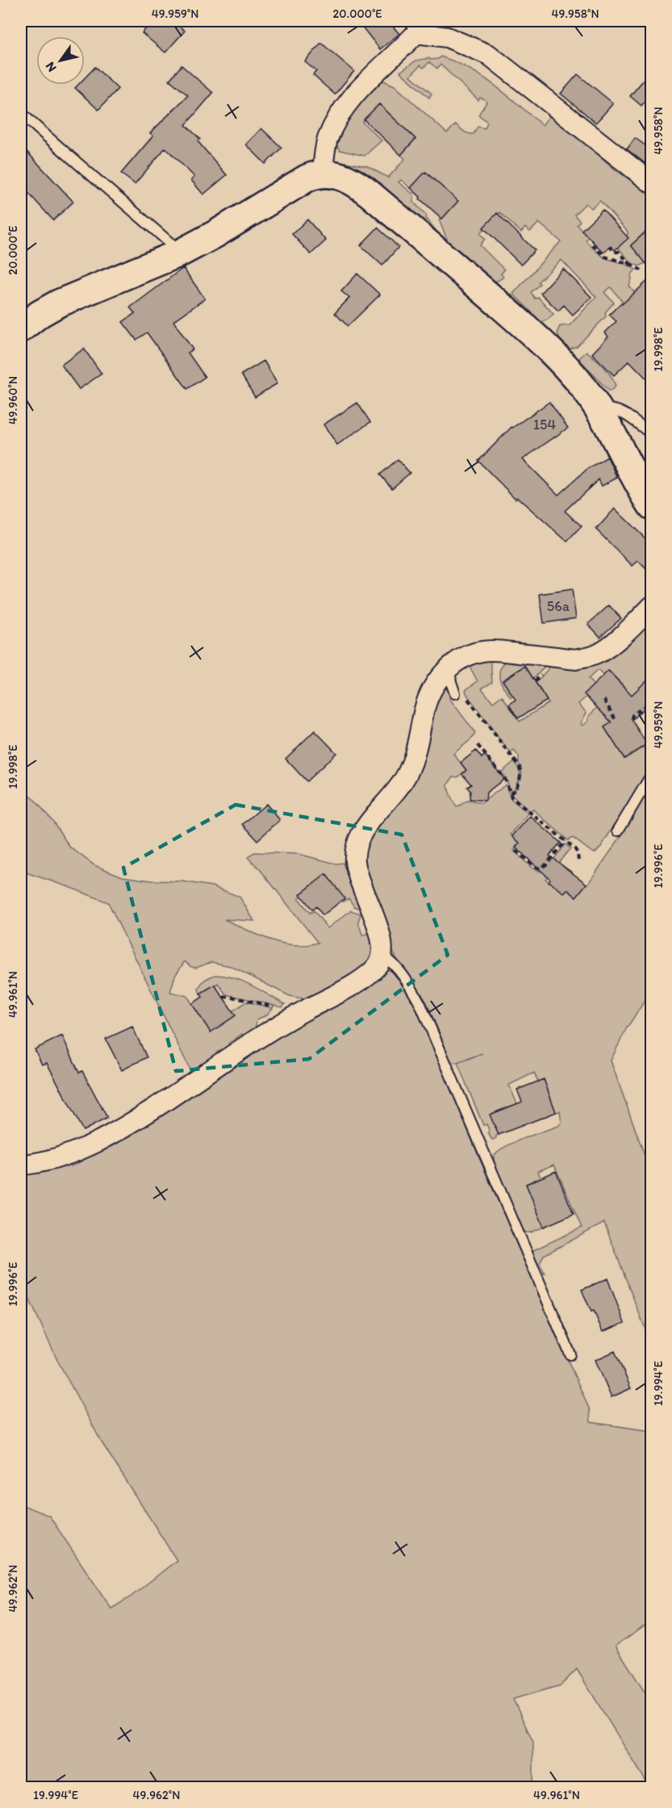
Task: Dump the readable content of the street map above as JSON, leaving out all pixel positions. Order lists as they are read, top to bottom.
{
  "house_numbers": ["154", "56a"],
  "north": "bottom left",
  "coordinates": [
    "49.959°N",
    "20.000°E",
    "49.958°N",
    "19.998°E",
    "49.960°N",
    "19.996°E",
    "49.961°N",
    "19.994°E",
    "49.962°N"
  ]
}
